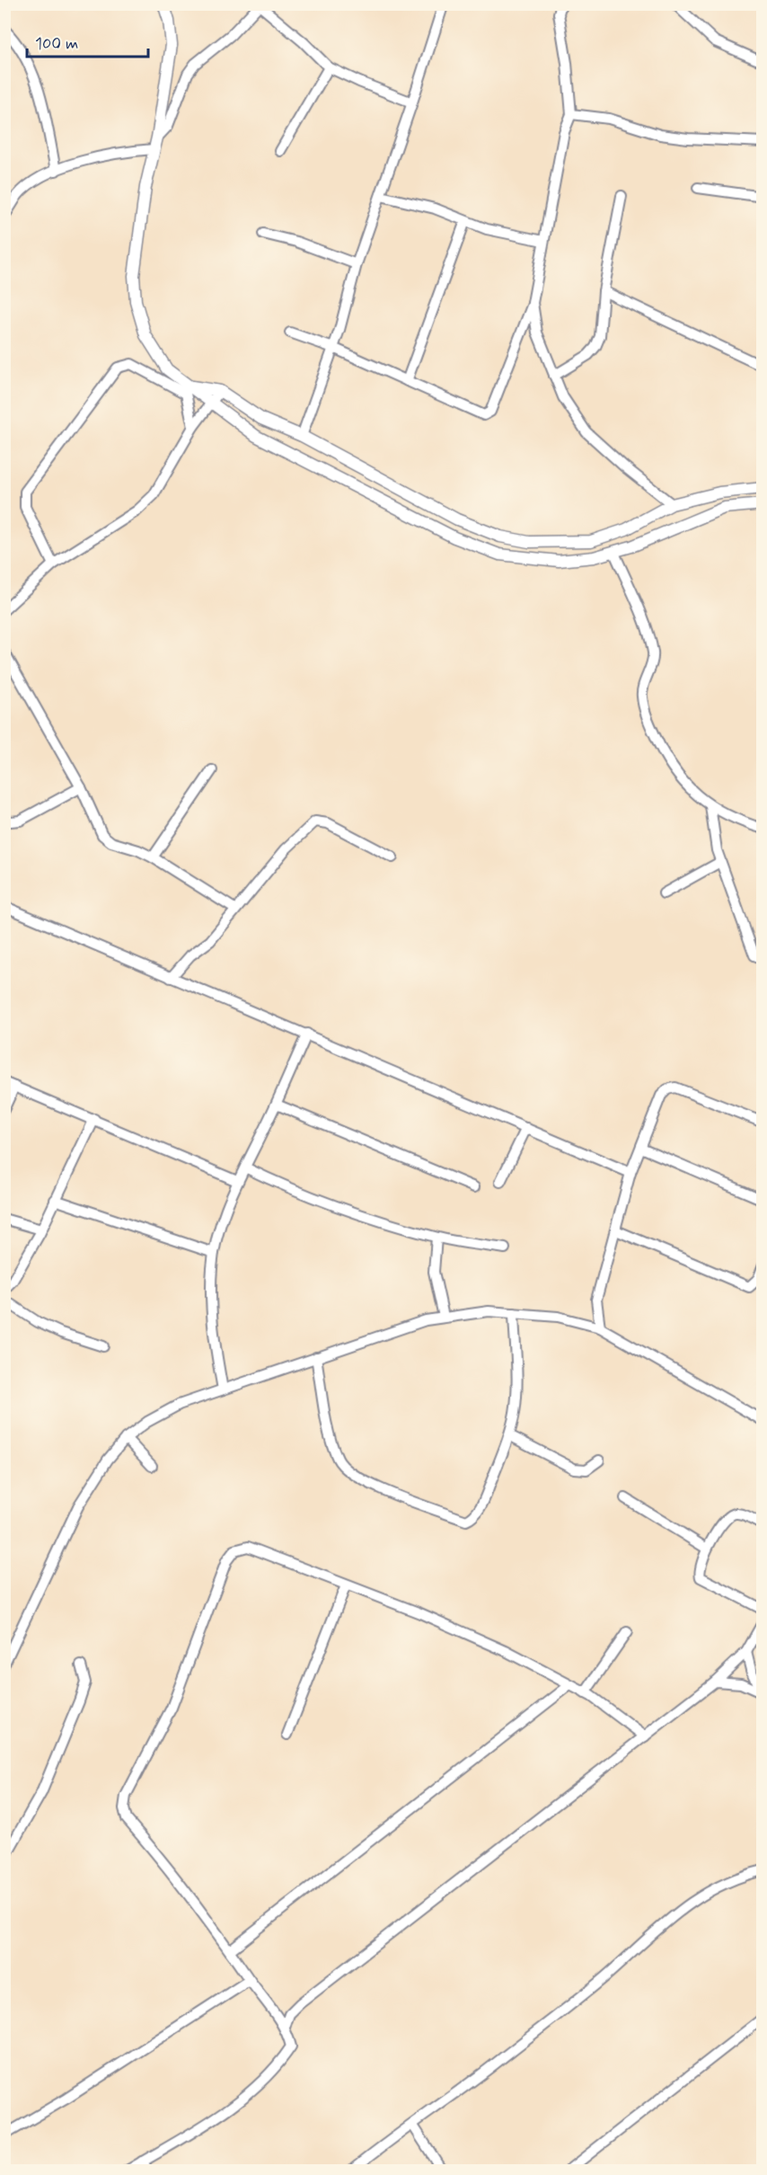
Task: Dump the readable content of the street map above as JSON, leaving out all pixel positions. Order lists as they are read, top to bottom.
{
  "scale_bar": "100 m"
}
